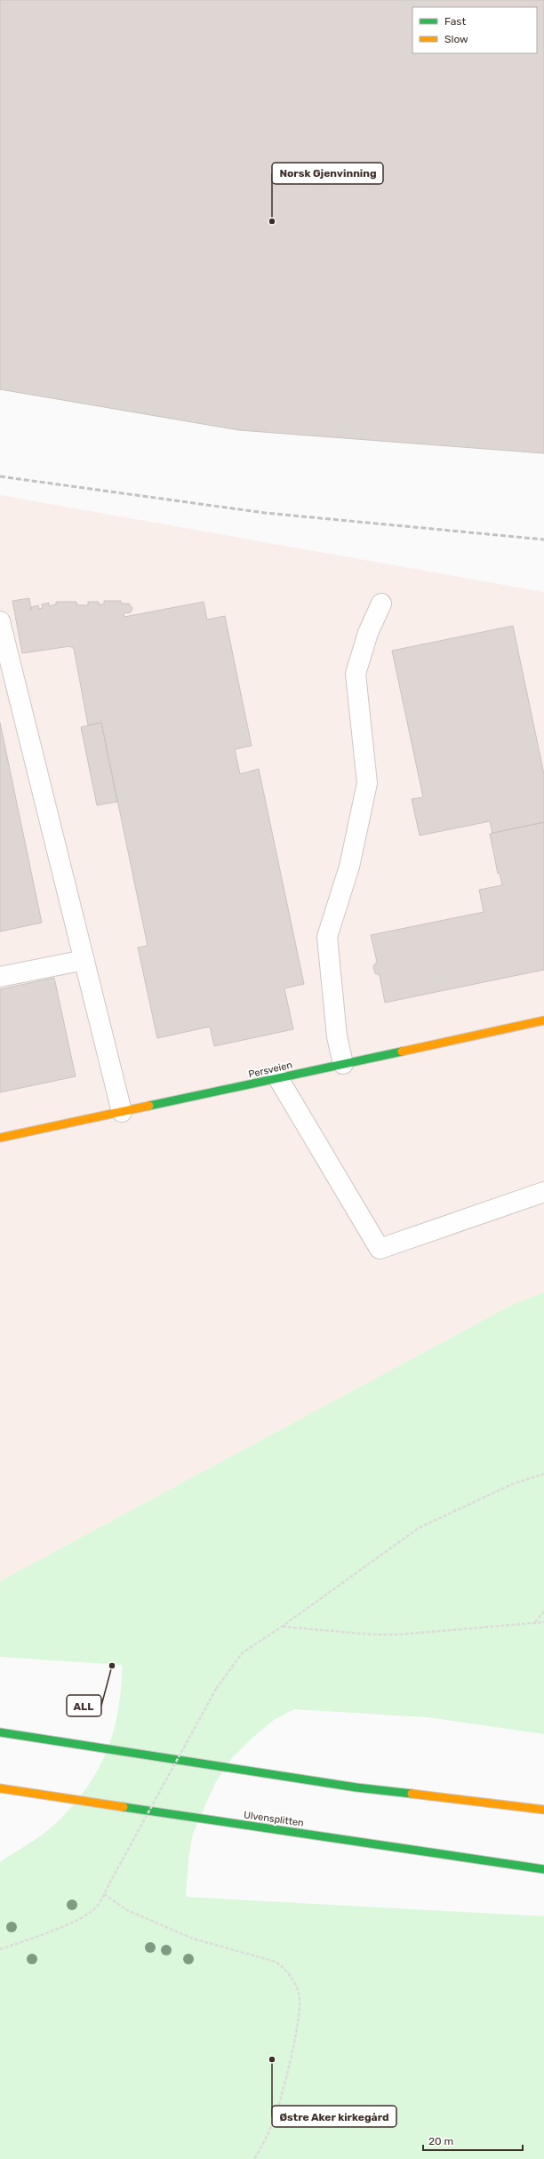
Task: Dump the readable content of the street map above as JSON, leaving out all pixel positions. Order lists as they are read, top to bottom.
{
  "streets": {
    "main road": ["Persveien", "Ulvensplitten"]
  },
  "places": ["Norsk Gjenvinning", "ALL", "Østre Aker kirkegård"],
  "legend": ["Fast", "Slow"],
  "scale_bar": "20 m"
}
